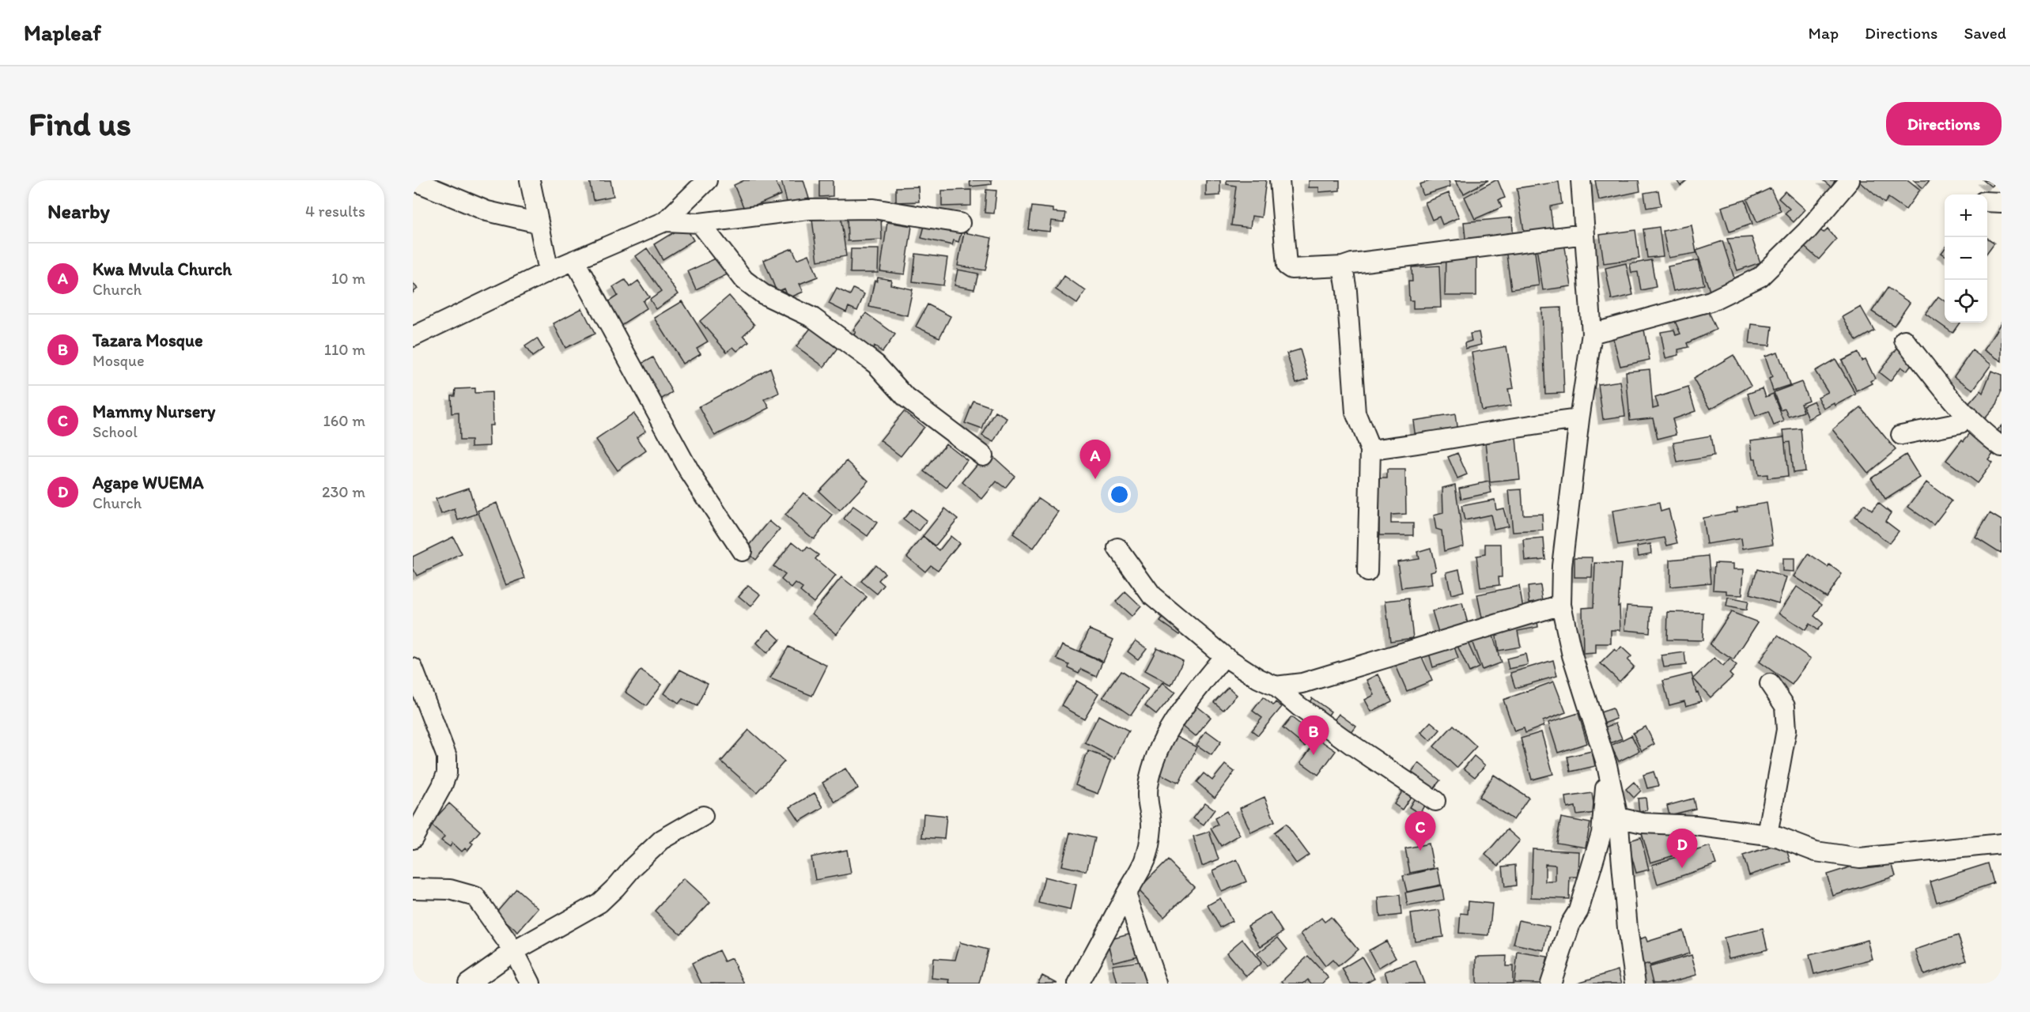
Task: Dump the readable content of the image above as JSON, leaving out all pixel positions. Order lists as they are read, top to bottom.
{
  "page": {
    "header": "Mapleaf",
    "nav": ["Map", "Directions", "Saved"],
    "buttons": "Directions",
    "title": "Find us",
    "heading": ["Nearby", "4 results"],
    "map_buttons": ["+", "−"],
    "list": [
      {
        "mark": "A",
        "name": "Kwa Mvula Church",
        "note": "Church",
        "value": "10 m"
      },
      {
        "mark": "B",
        "name": "Tazara Mosque",
        "note": "Mosque",
        "value": "110 m"
      },
      {
        "mark": "C",
        "name": "Mammy Nursery",
        "note": "School",
        "value": "160 m"
      },
      {
        "mark": "D",
        "name": "Agape WUEMA",
        "note": "Church",
        "value": "230 m"
      }
    ],
    "pins": [
      "A",
      "B",
      "C",
      "D"
    ]
  }
}
